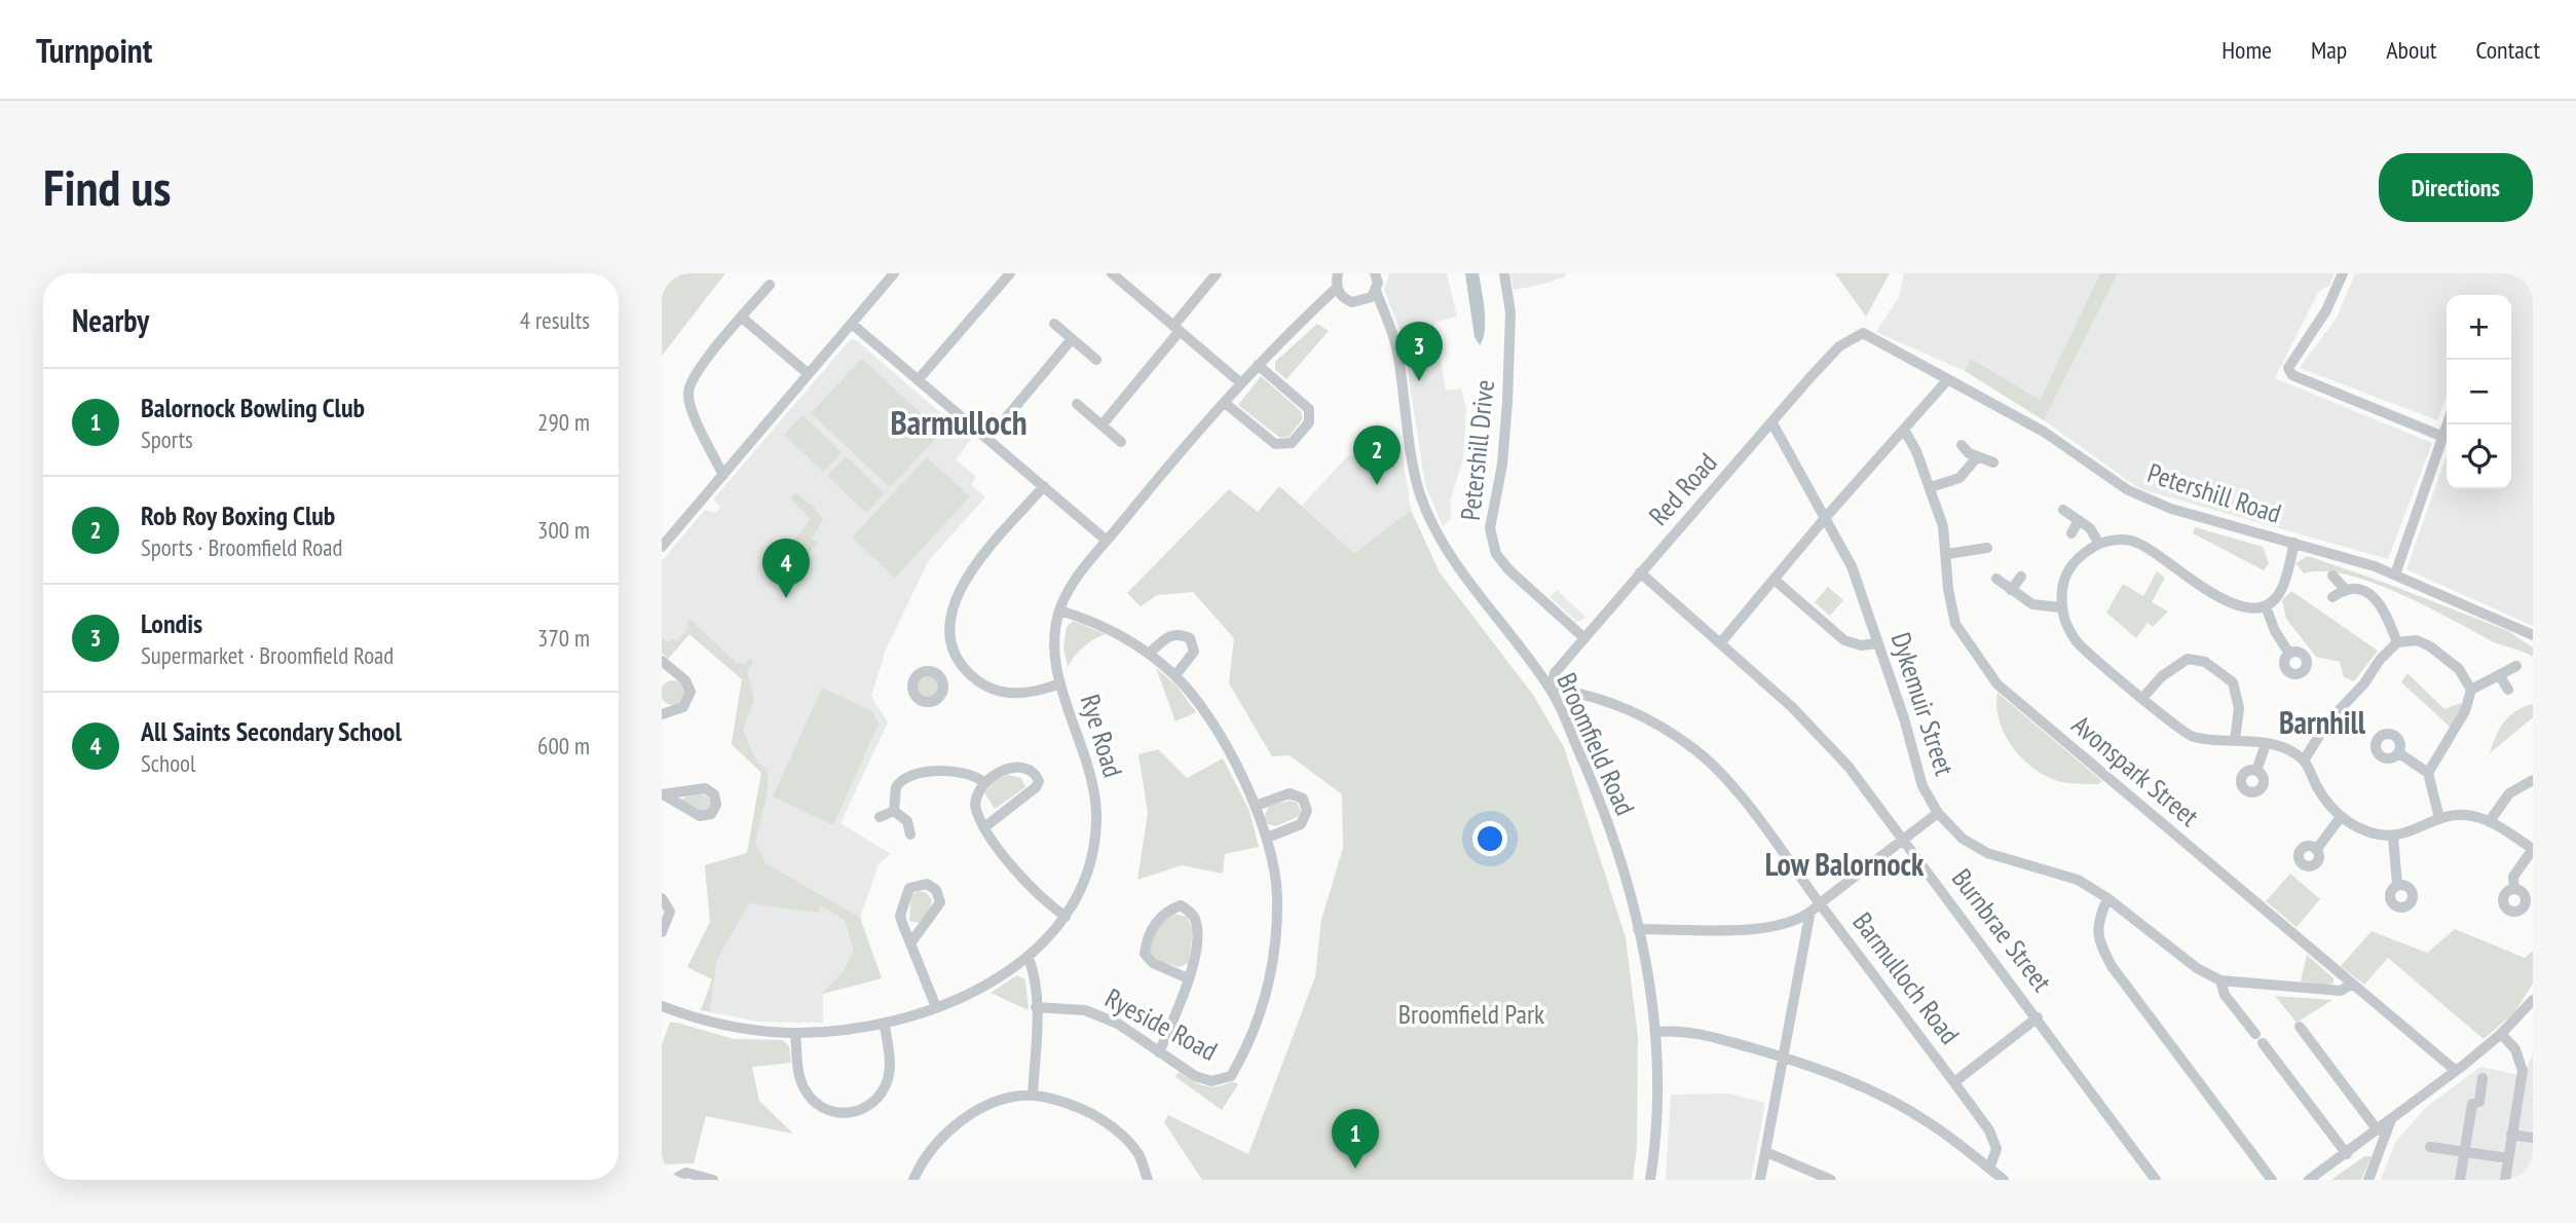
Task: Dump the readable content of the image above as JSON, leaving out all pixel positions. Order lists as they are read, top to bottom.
{
  "streets": {
    "street": [
      "Petershill Drive",
      "Red Road",
      "Petershill Road",
      "Dykemuir Street",
      "Rye Road",
      "Broomfield Road",
      "Avonspark Street",
      "Burnbrae Street",
      "Barmulloch Road",
      "Ryeside Road"
    ]
  },
  "crossings": [
    ["Petershill Drive", "Red Road"],
    ["Red Road", "Petershill Road"],
    ["Red Road", "Dykemuir Street"],
    ["Red Road", "Broomfield Road"],
    ["Red Road", "Burnbrae Street"],
    ["Red Road", "Barmulloch Road"],
    ["Dykemuir Street", "Avonspark Street"],
    ["Rye Road", "Ryeside Road"],
    ["Broomfield Road", "Barmulloch Road"]
  ],
  "districts": ["Barmulloch", "Barnhill", "Low Balornock"],
  "parks": ["Broomfield Park"],
  "page": {
    "header": "Turnpoint",
    "nav": [
      "Home",
      "Map",
      "About",
      "Contact"
    ],
    "buttons": "Directions",
    "title": "Find us",
    "heading": ["Nearby", "4 results"],
    "map_buttons": ["+", "−"],
    "pins": [
      "3",
      "2",
      "4",
      "1"
    ],
    "list": [
      {
        "mark": "1",
        "name": "Balornock Bowling Club",
        "note": "Sports",
        "value": "290 m"
      },
      {
        "mark": "2",
        "name": "Rob Roy Boxing Club",
        "note": "Sports · Broomfield Road",
        "value": "300 m"
      },
      {
        "mark": "3",
        "name": "Londis",
        "note": "Supermarket · Broomfield Road",
        "value": "370 m"
      },
      {
        "mark": "4",
        "name": "All Saints Secondary School",
        "note": "School",
        "value": "600 m"
      }
    ]
  }
}
